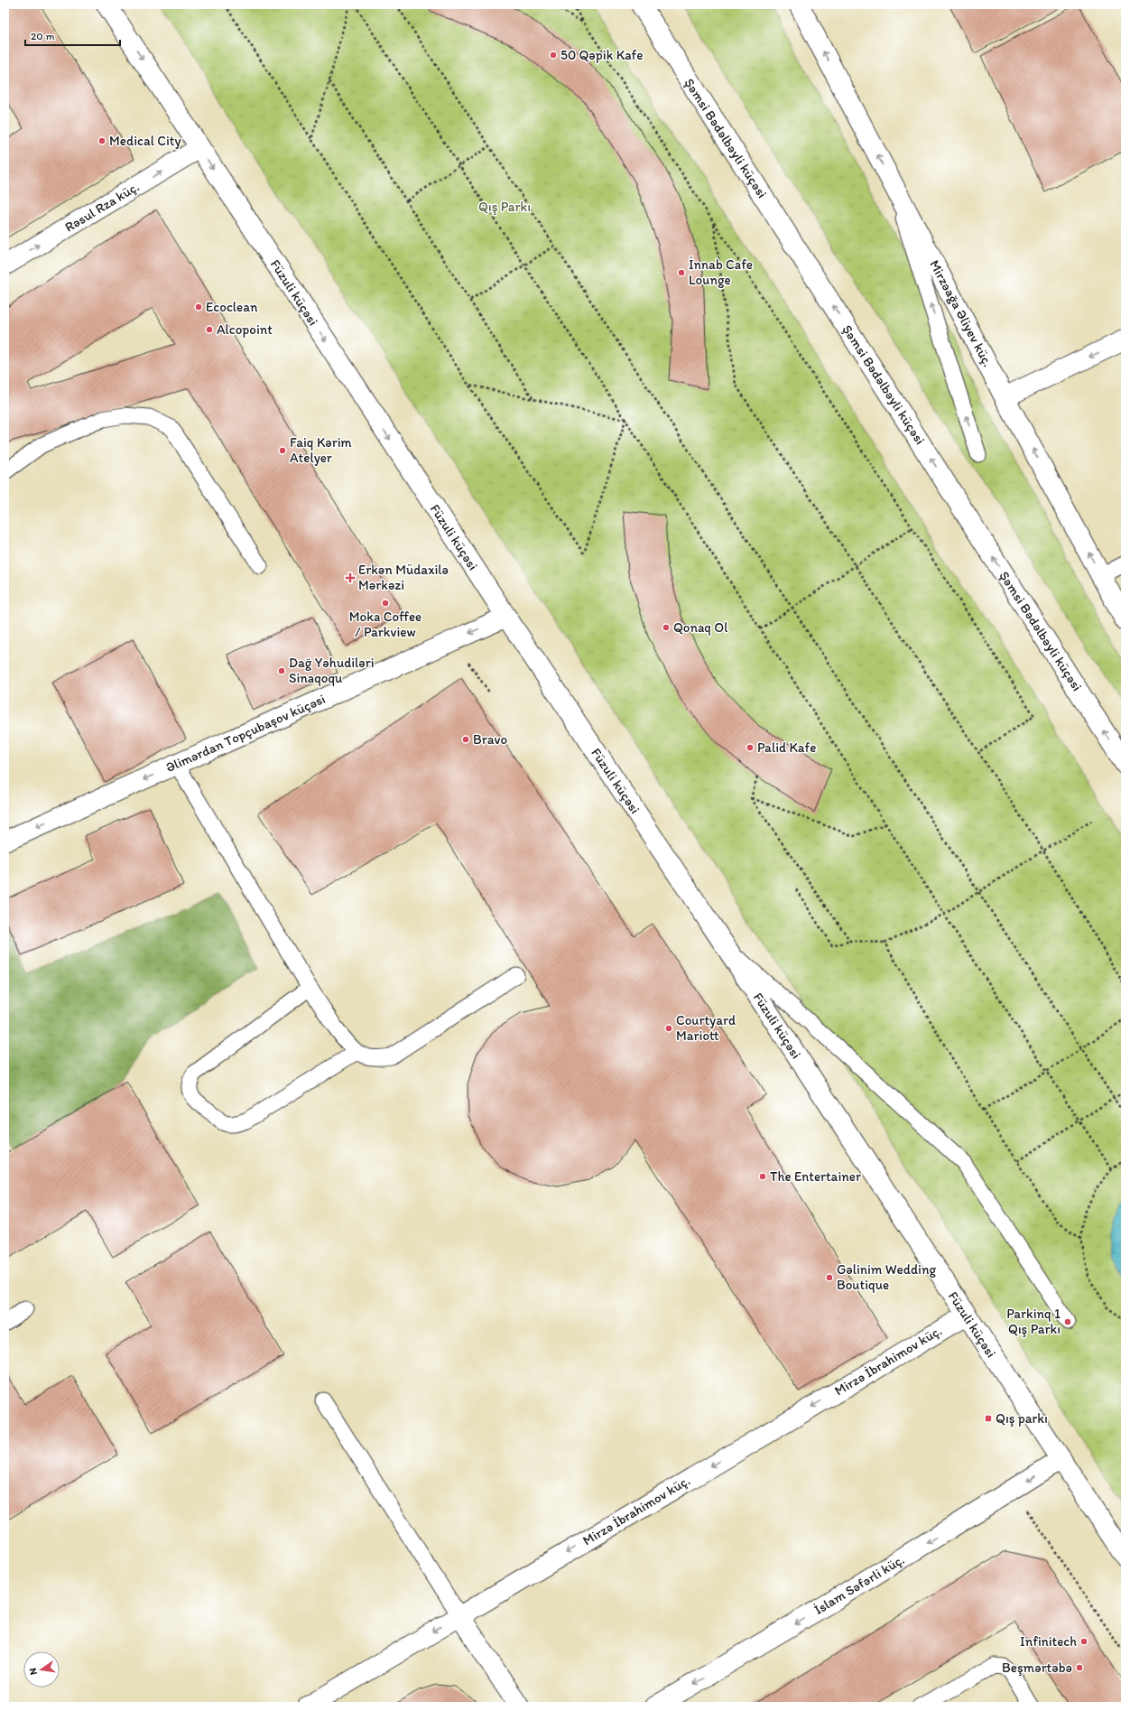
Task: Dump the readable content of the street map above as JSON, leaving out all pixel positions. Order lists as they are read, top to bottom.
{
  "streets": {
    "street": [
      "Şəmsi Bədəlbəyli küçəsi",
      "Rəsul Rza küç.",
      "Füzuli küçəsi",
      "Mirzəağa Əliyev küç.",
      "Əlimərdan Topçubaşov küçəsi",
      "Mirzə İbrahimov küç.",
      "İslam Səfərli küç."
    ]
  },
  "crossings": [
    ["Rəsul Rza küç.", "Füzuli küçəsi"],
    ["Füzuli küçəsi", "Əlimərdan Topçubaşov küçəsi"],
    ["Füzuli küçəsi", "Mirzə İbrahimov küç."],
    ["Füzuli küçəsi", "İslam Səfərli küç."]
  ],
  "one_way": [
    "Şəmsi Bədəlbəyli küçəsi",
    "Rəsul Rza küç.",
    "Füzuli küçəsi",
    "Mirzəağa Əliyev küç.",
    "Əlimərdan Topçubaşov küçəsi",
    "Mirzə İbrahimov küç.",
    "İslam Səfərli küç."
  ],
  "parks": ["Qış Parkı"],
  "places": {
    "other": [
      "50 Qəpik Kafe",
      "Medical City",
      "İnnab Cafe Lounge",
      "Ecoclean",
      "Alcopoint",
      "Faiq Kərim Atelyer",
      "Moka Coffee / Parkview",
      "Qonaq Ol",
      "Dağ Yəhudiləri Sinaqoqu",
      "Bravo",
      "Palid Kafe",
      "Courtyard Mariott",
      "The Entertainer",
      "Gəlinim Wedding Boutique",
      "Parkinq 1 Qış Parkı",
      "Infinitech",
      "Beşmərtəbə"
    ],
    "health": ["Erkən Müdaxilə Mərkəzi"],
    "transit": ["Qış parkı"]
  },
  "scale_bar": "20 m",
  "north": "left"
}
